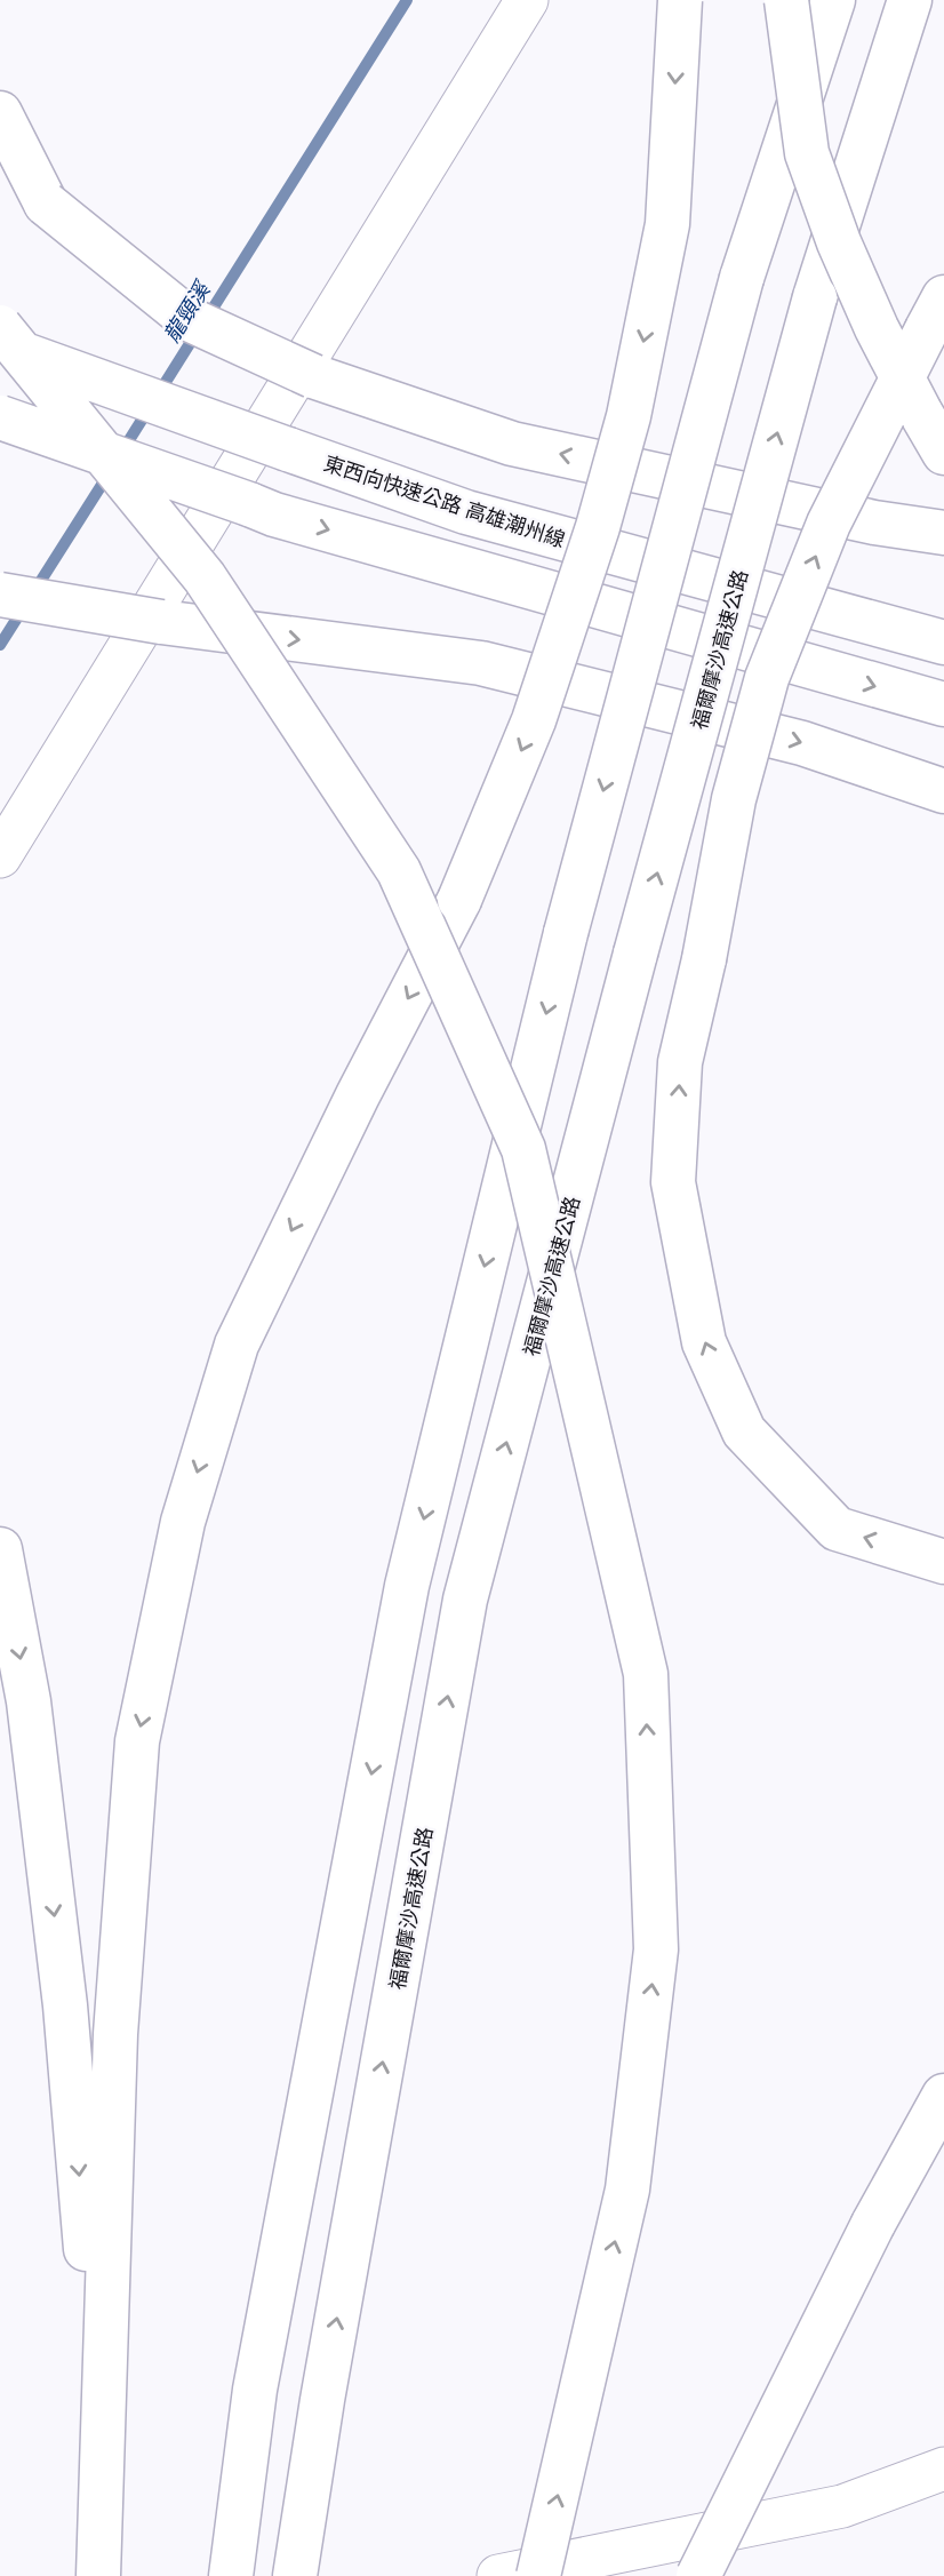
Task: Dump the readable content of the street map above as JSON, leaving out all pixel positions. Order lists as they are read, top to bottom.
{
  "streets": {
    "highway": ["東西向快速公路 高雄潮州線", "福爾摩沙高速公路"]
  },
  "water": ["龍頸溪"]
}
